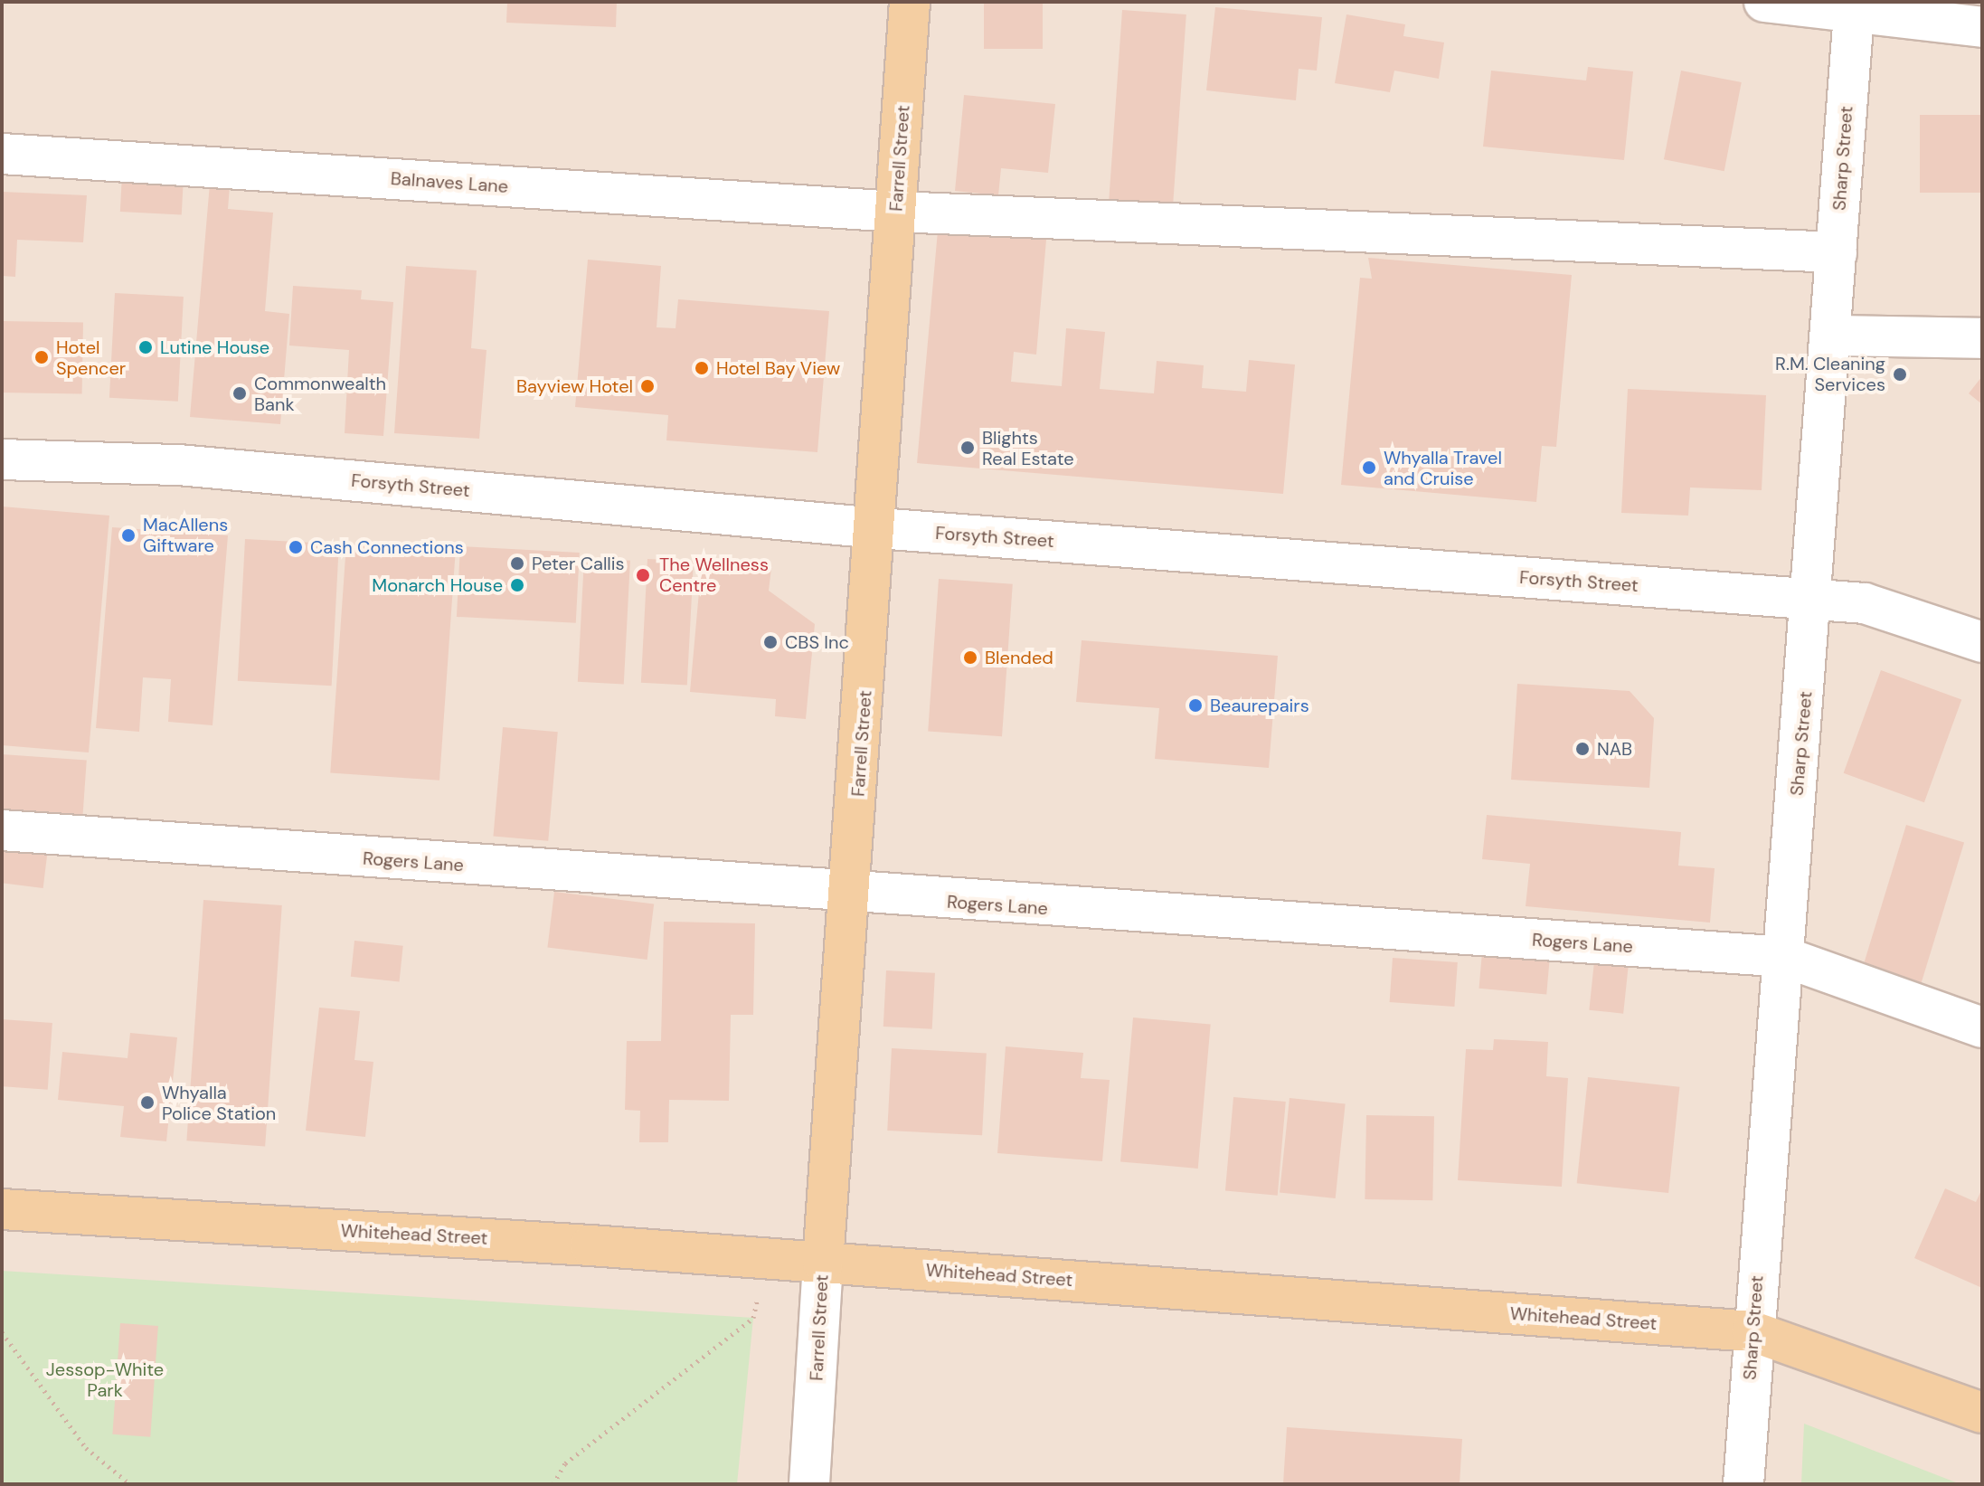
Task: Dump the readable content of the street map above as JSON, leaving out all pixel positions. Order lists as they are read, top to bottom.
{
  "streets": {
    "main road": ["Farrell Street", "Whitehead Street"],
    "street": [
      "Sharp Street",
      "Balnaves Lane",
      "Forsyth Street",
      "Rogers Lane"
    ]
  },
  "crossings": [
    ["Farrell Street", "Balnaves Lane"],
    ["Farrell Street", "Forsyth Street"],
    ["Farrell Street", "Rogers Lane"],
    ["Farrell Street", "Whitehead Street"],
    ["Sharp Street", "Balnaves Lane"],
    ["Sharp Street", "Forsyth Street"],
    ["Sharp Street", "Rogers Lane"],
    ["Sharp Street", "Whitehead Street"]
  ],
  "parks": ["Jessop-White Park"],
  "places": [
    "Lutine House",
    "Hotel Spencer",
    "Hotel Bay View",
    "R.M. Cleaning Services",
    "Bayview Hotel",
    "Commonwealth Bank",
    "Blights Real Estate",
    "Whyalla Travel and Cruise",
    "MacAllens Giftware",
    "Cash Connections",
    "Peter Callis",
    "The Wellness Centre",
    "Monarch House",
    "CBS Inc",
    "Blended",
    "Beaurepairs",
    "NAB",
    "Whyalla Police Station"
  ]
}
